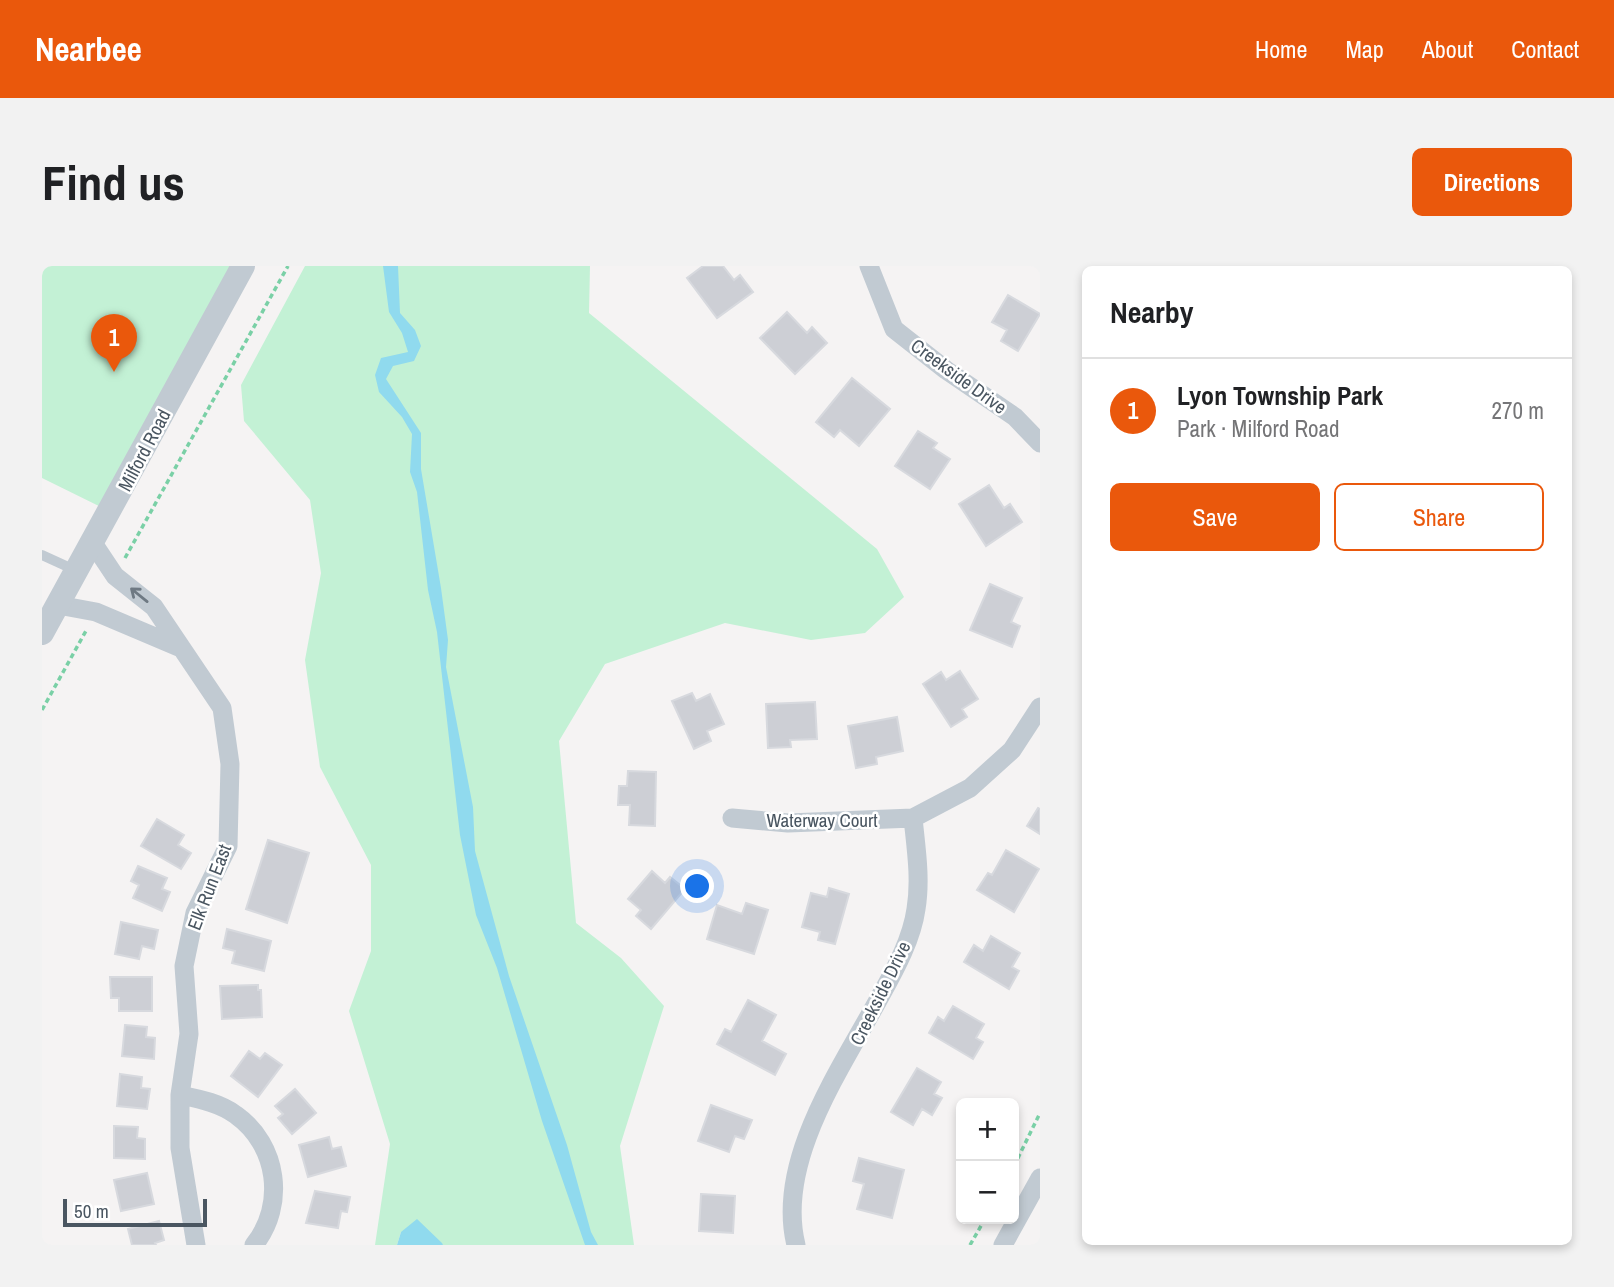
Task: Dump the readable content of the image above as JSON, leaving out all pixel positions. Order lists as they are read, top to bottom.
{
  "streets": {
    "street": [
      "Creekside Drive",
      "Milford Road",
      "Waterway Court",
      "Elk Run East"
    ]
  },
  "crossings": [
    ["Creekside Drive", "Waterway Court"],
    ["Milford Road", "Elk Run East"]
  ],
  "scale_bar": "50 m",
  "page": {
    "header": "Nearbee",
    "nav": [
      "Home",
      "Map",
      "About",
      "Contact"
    ],
    "buttons": [
      "Directions",
      ["Save", "Share"]
    ],
    "title": "Find us",
    "heading": "Nearby",
    "pins": "1",
    "list": [
      {
        "mark": "1",
        "name": "Lyon Township Park",
        "note": "Park · Milford Road",
        "value": "270 m"
      }
    ],
    "map_buttons": ["+", "−"],
    "scale": "50 m"
  }
}
